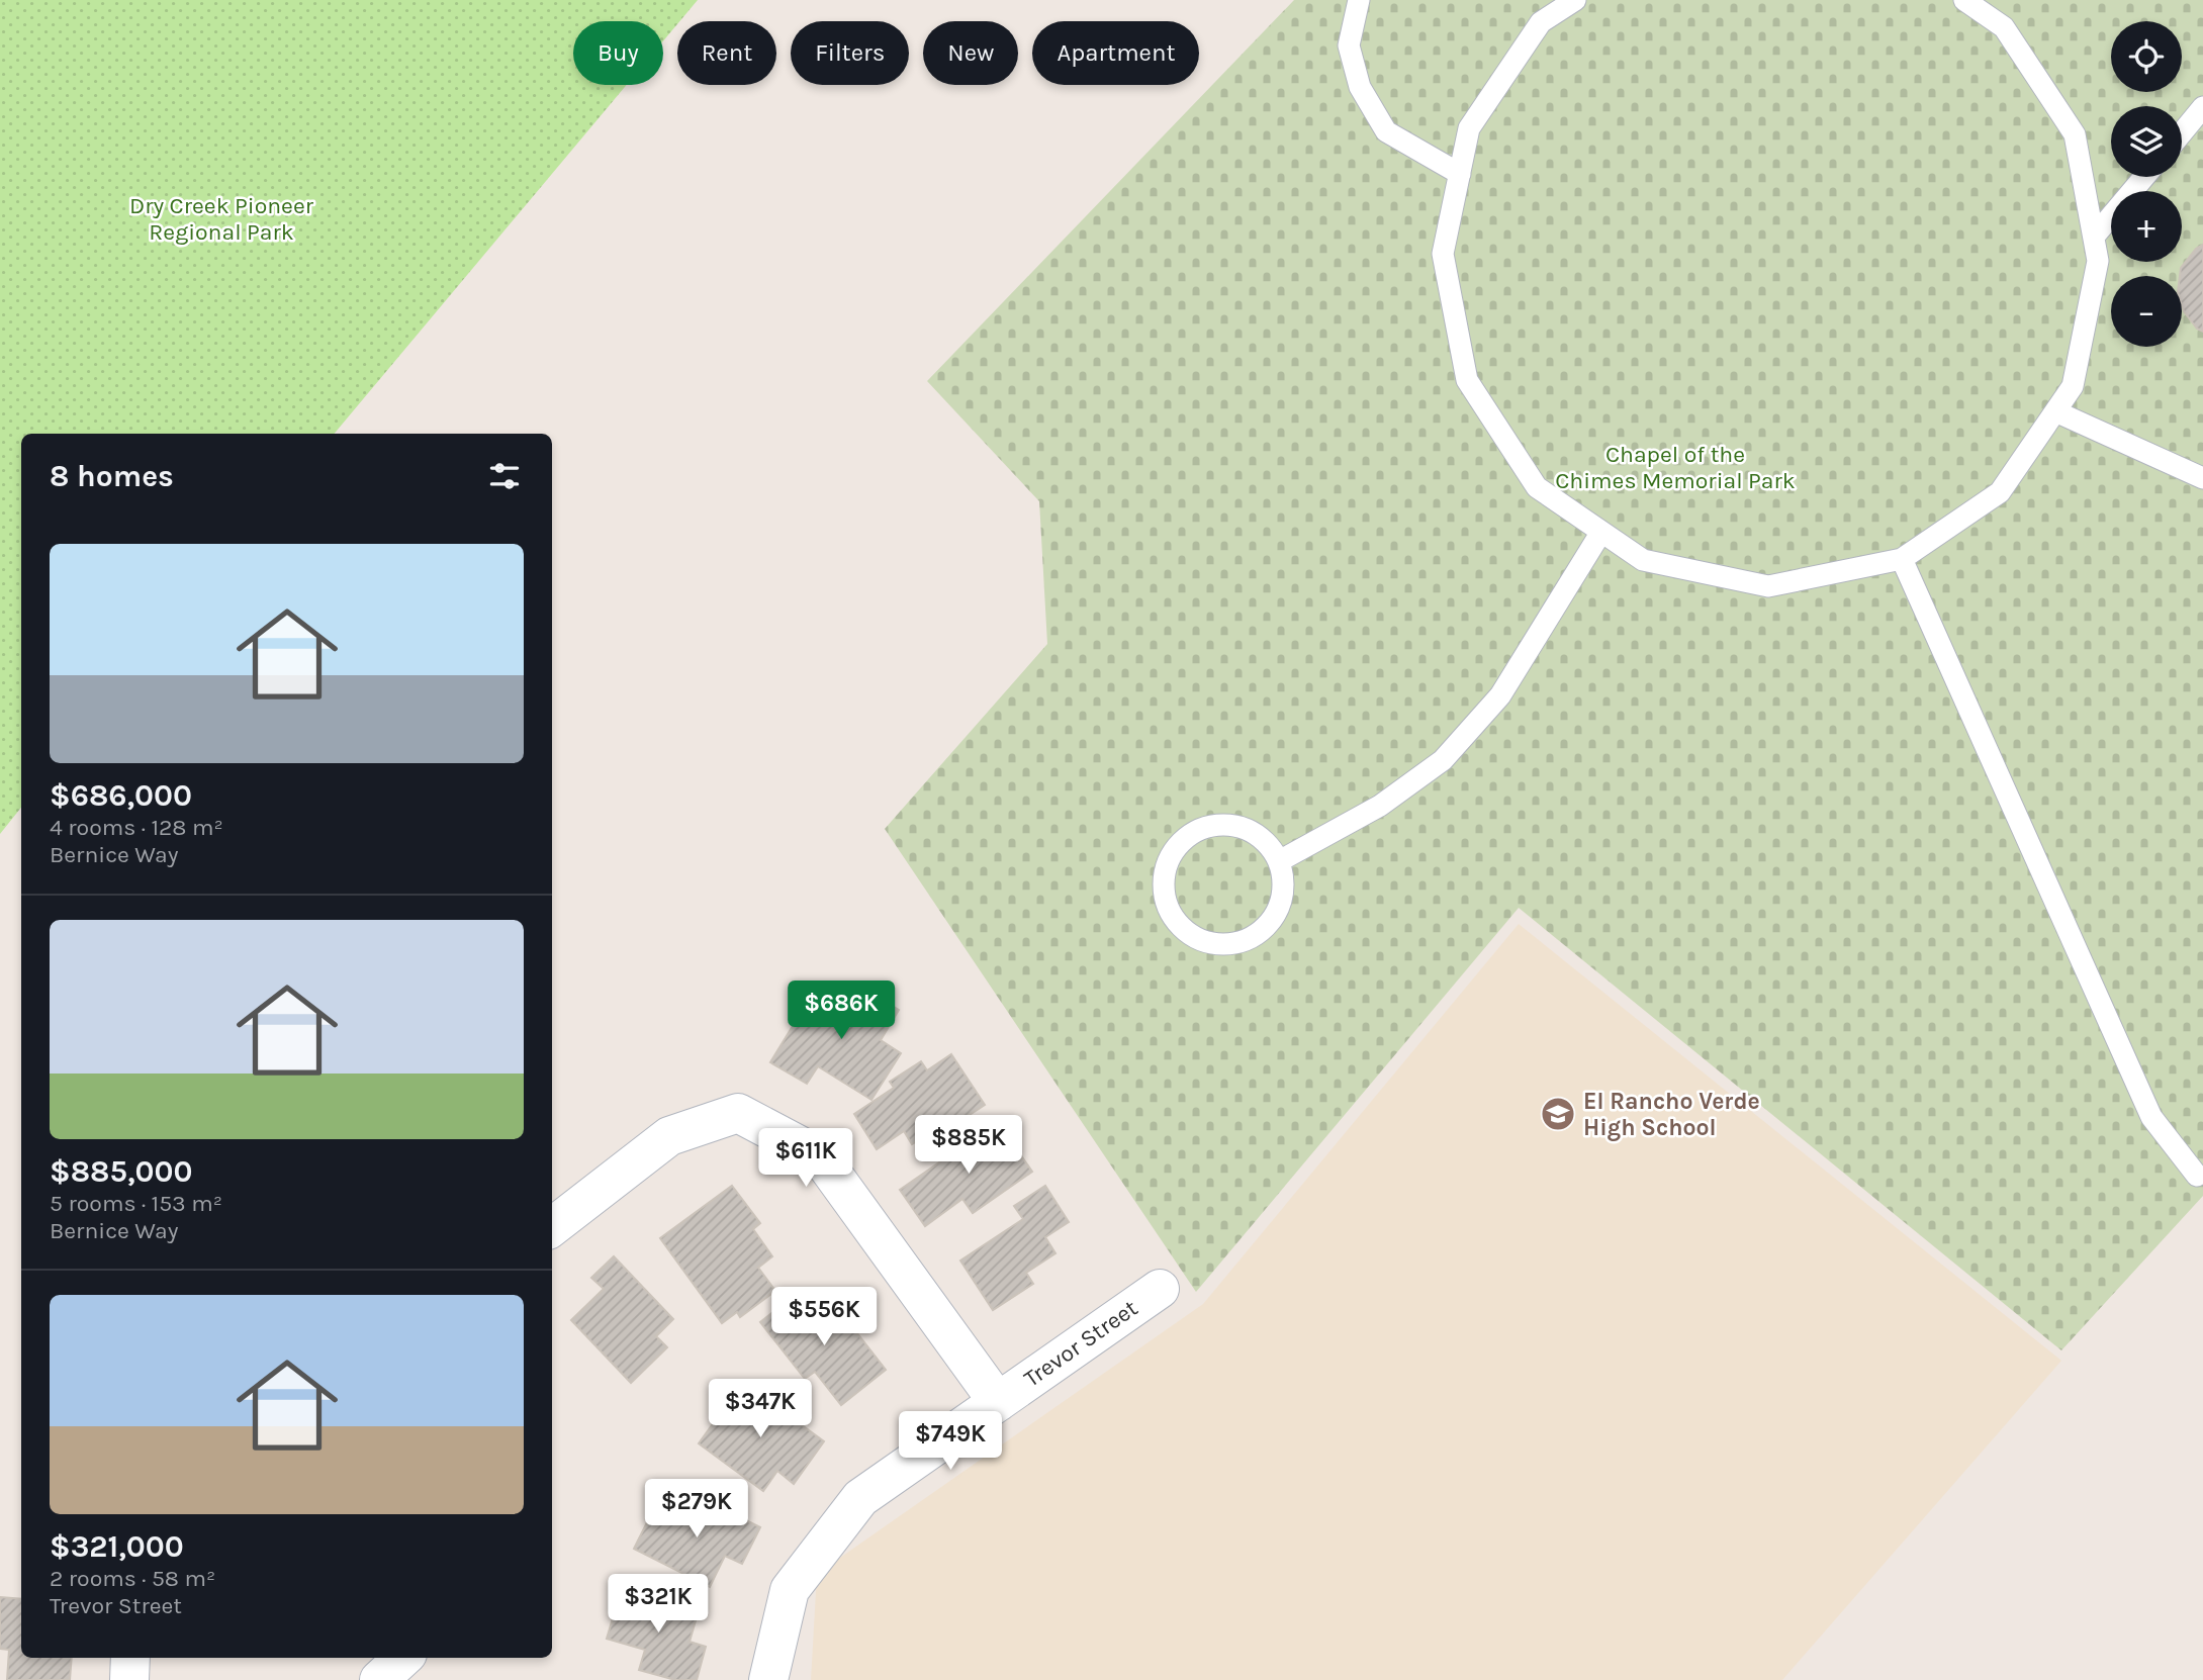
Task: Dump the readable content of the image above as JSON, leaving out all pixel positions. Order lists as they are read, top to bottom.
{
  "streets": {
    "street": ["Trevor Street"]
  },
  "parks": ["Dry Creek Pioneer Regional Park", "Chapel of the Chimes Memorial Park"],
  "places": {
    "school or university": ["El Rancho Verde High School"]
  },
  "page": {
    "map_buttons": ["+", "−"],
    "chip": [
      "Buy",
      "Rent",
      "Filters",
      "New",
      "Apartment"
    ],
    "heading": "8 homes",
    "list": [
      {
        "name": "$686,000",
        "note": "4 rooms · 128 m² · Bernice Way"
      },
      {
        "name": "$885,000",
        "note": "5 rooms · 153 m² · Bernice Way"
      },
      {
        "name": "$321,000",
        "note": "2 rooms · 58 m² · Trevor Street"
      }
    ],
    "price": [
      "$686K",
      "$885K",
      "$611K",
      "$556K",
      "$347K",
      "$749K",
      "$279K",
      "$321K"
    ]
  }
}
